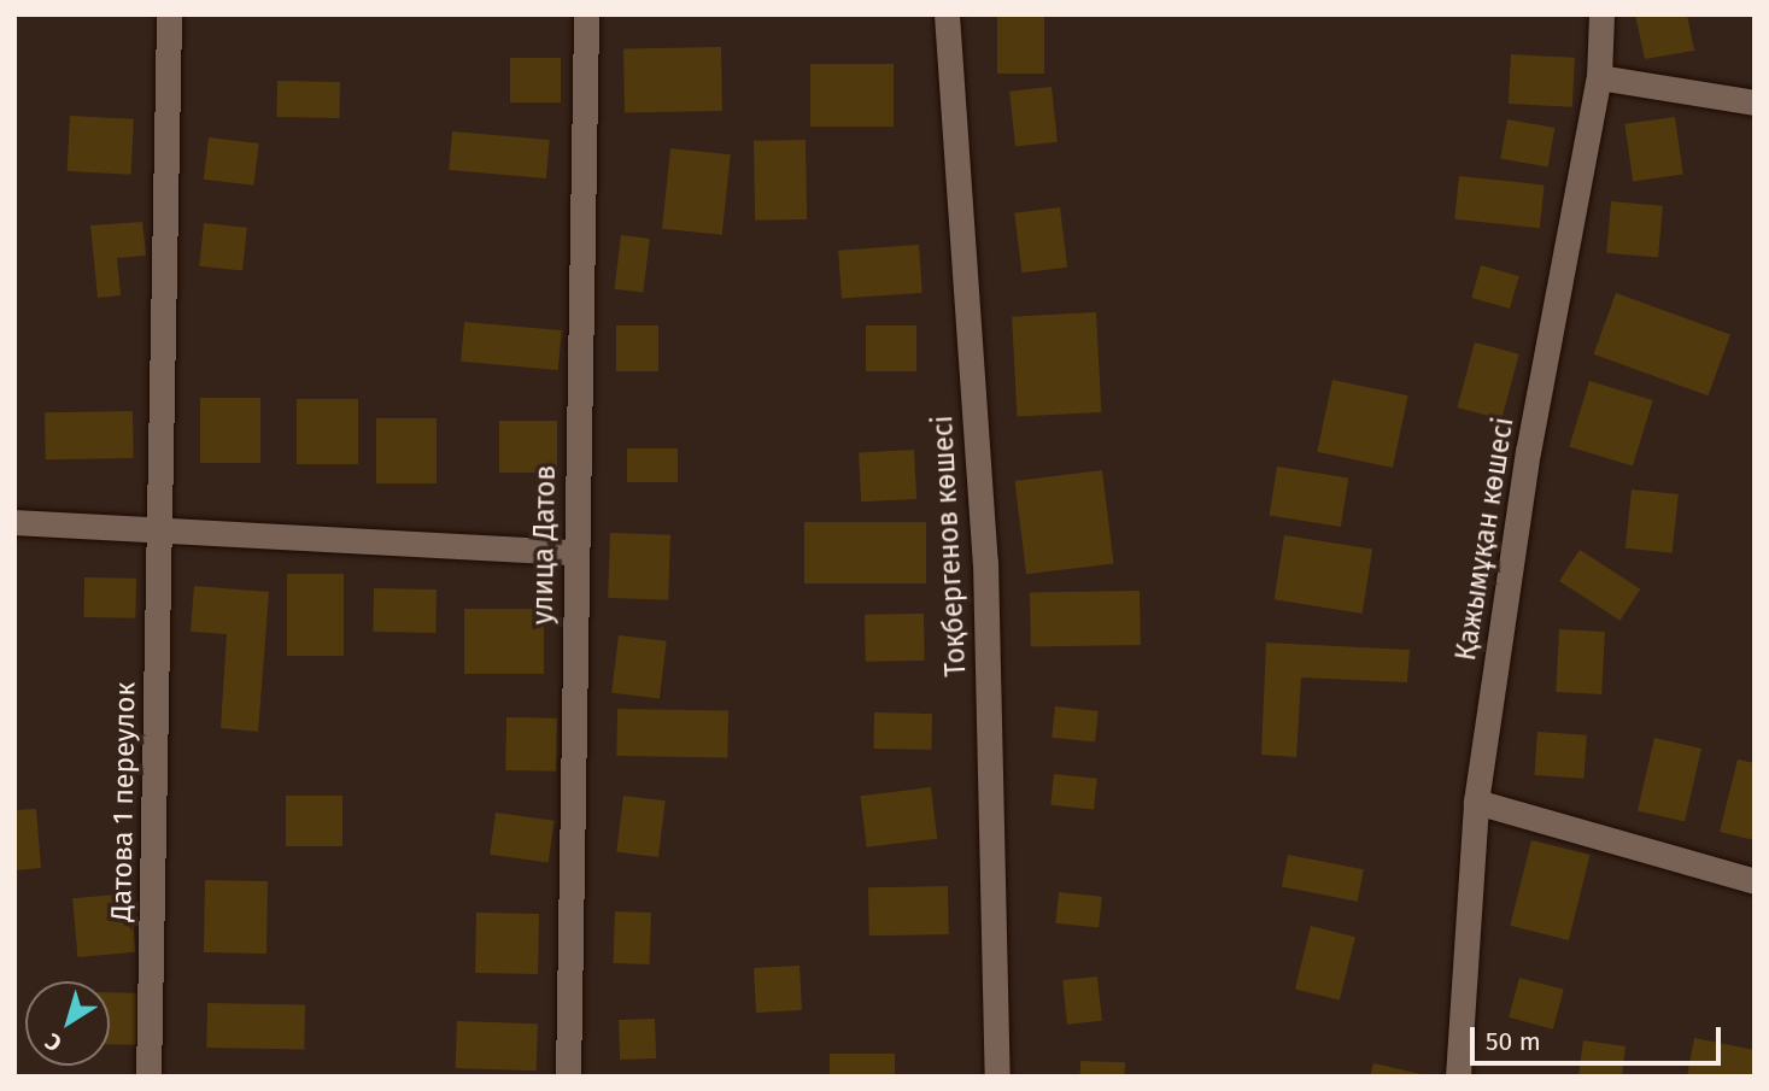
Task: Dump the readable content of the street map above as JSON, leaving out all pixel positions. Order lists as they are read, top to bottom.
{
  "streets": {
    "street": [
      "Қажымұқан көшесі",
      "улица Датов",
      "Тоқбергенов көшесі",
      "Датова 1 переулок"
    ]
  },
  "scale_bar": "50 m",
  "north": "bottom left"
}
